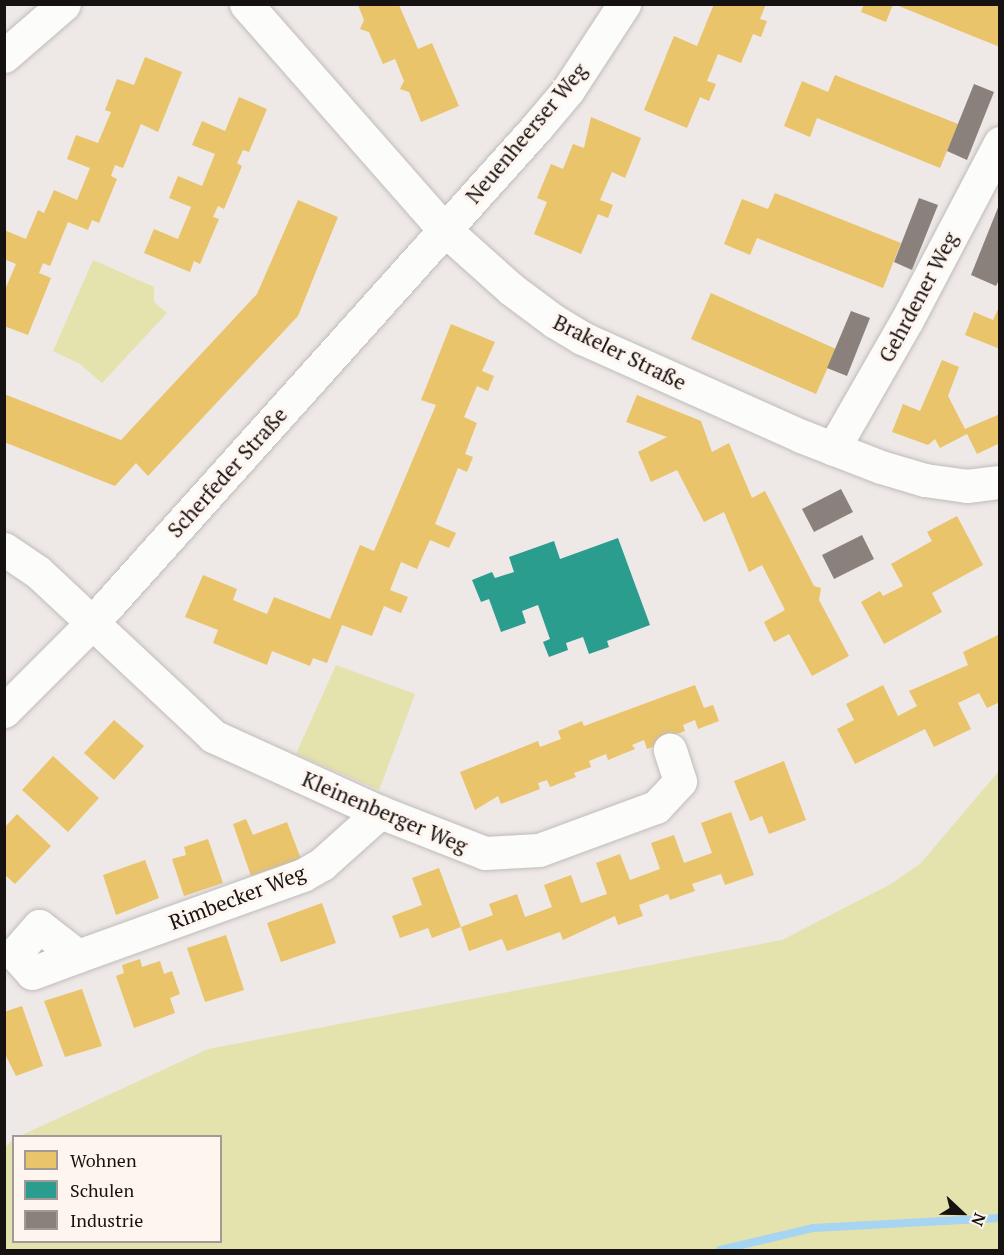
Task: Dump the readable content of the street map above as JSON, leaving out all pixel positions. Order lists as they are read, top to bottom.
{
  "streets": {
    "street": [
      "Neuenheerser Weg",
      "Gehrdener Weg",
      "Brakeler Straße",
      "Scherfeder Straße",
      "Kleinenberger Weg",
      "Rimbecker Weg"
    ]
  },
  "crossings": [
    ["Neuenheerser Weg", "Brakeler Straße"],
    ["Neuenheerser Weg", "Scherfeder Straße"],
    ["Gehrdener Weg", "Brakeler Straße"],
    ["Brakeler Straße", "Scherfeder Straße"],
    ["Scherfeder Straße", "Kleinenberger Weg"],
    ["Kleinenberger Weg", "Rimbecker Weg"]
  ],
  "legend": ["Wohnen", "Schulen", "Industrie"],
  "north": "right"
}
